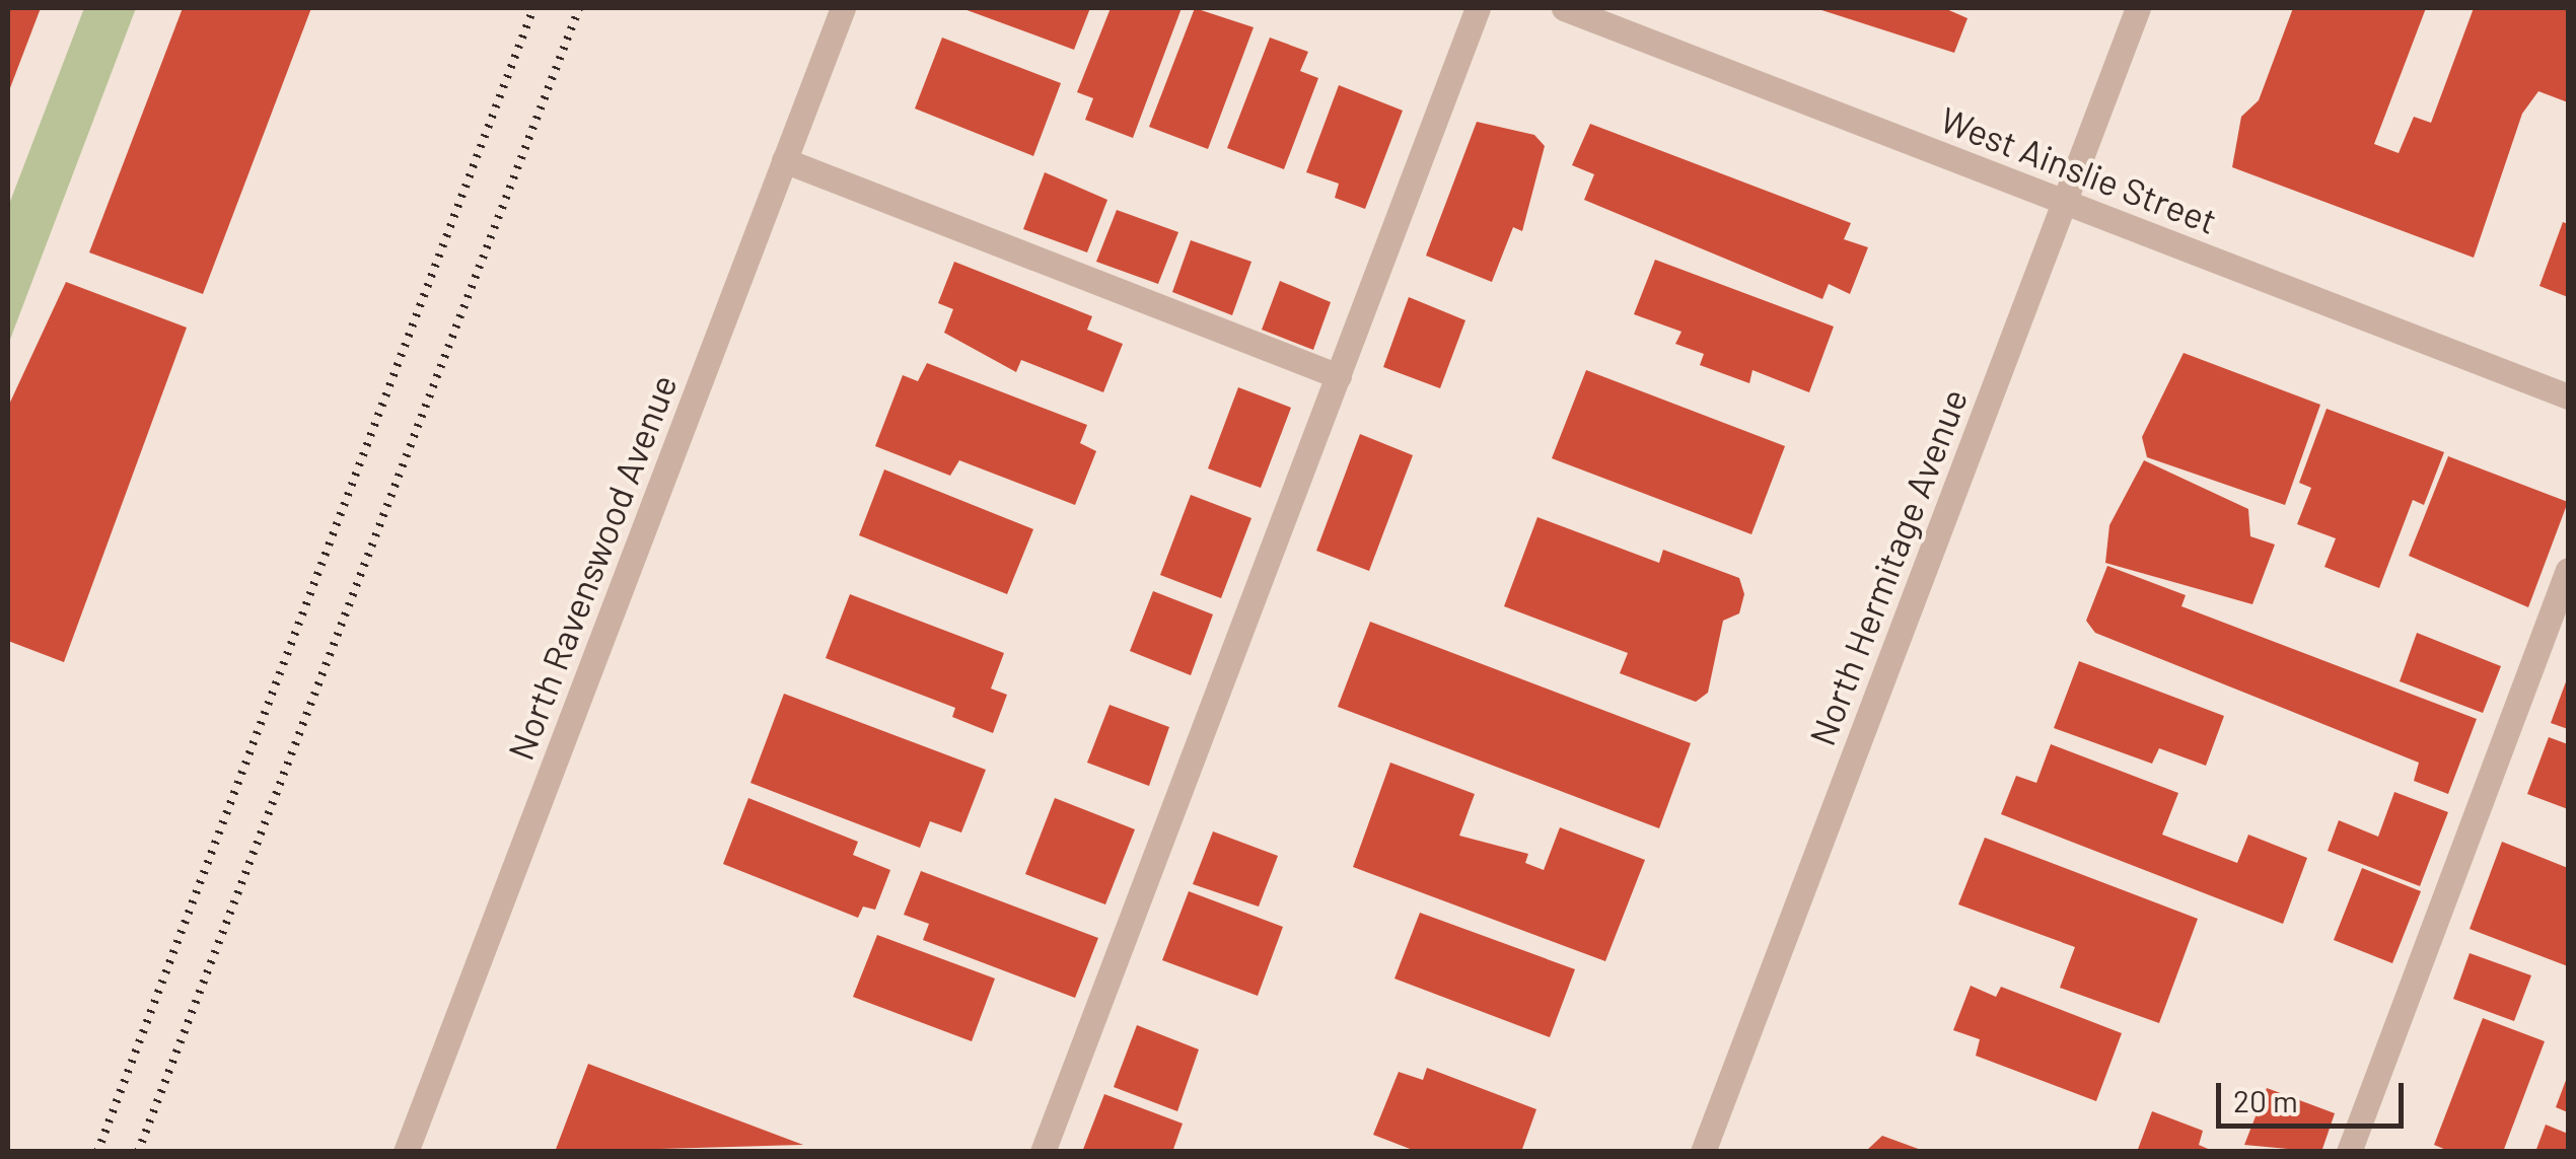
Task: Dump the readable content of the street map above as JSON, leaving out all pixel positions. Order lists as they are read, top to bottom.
{
  "streets": {
    "street": ["West Ainslie Street", "North Ravenswood Avenue", "North Hermitage Avenue"]
  },
  "crossings": [
    ["West Ainslie Street", "North Hermitage Avenue"]
  ],
  "scale_bar": "20 m"
}
